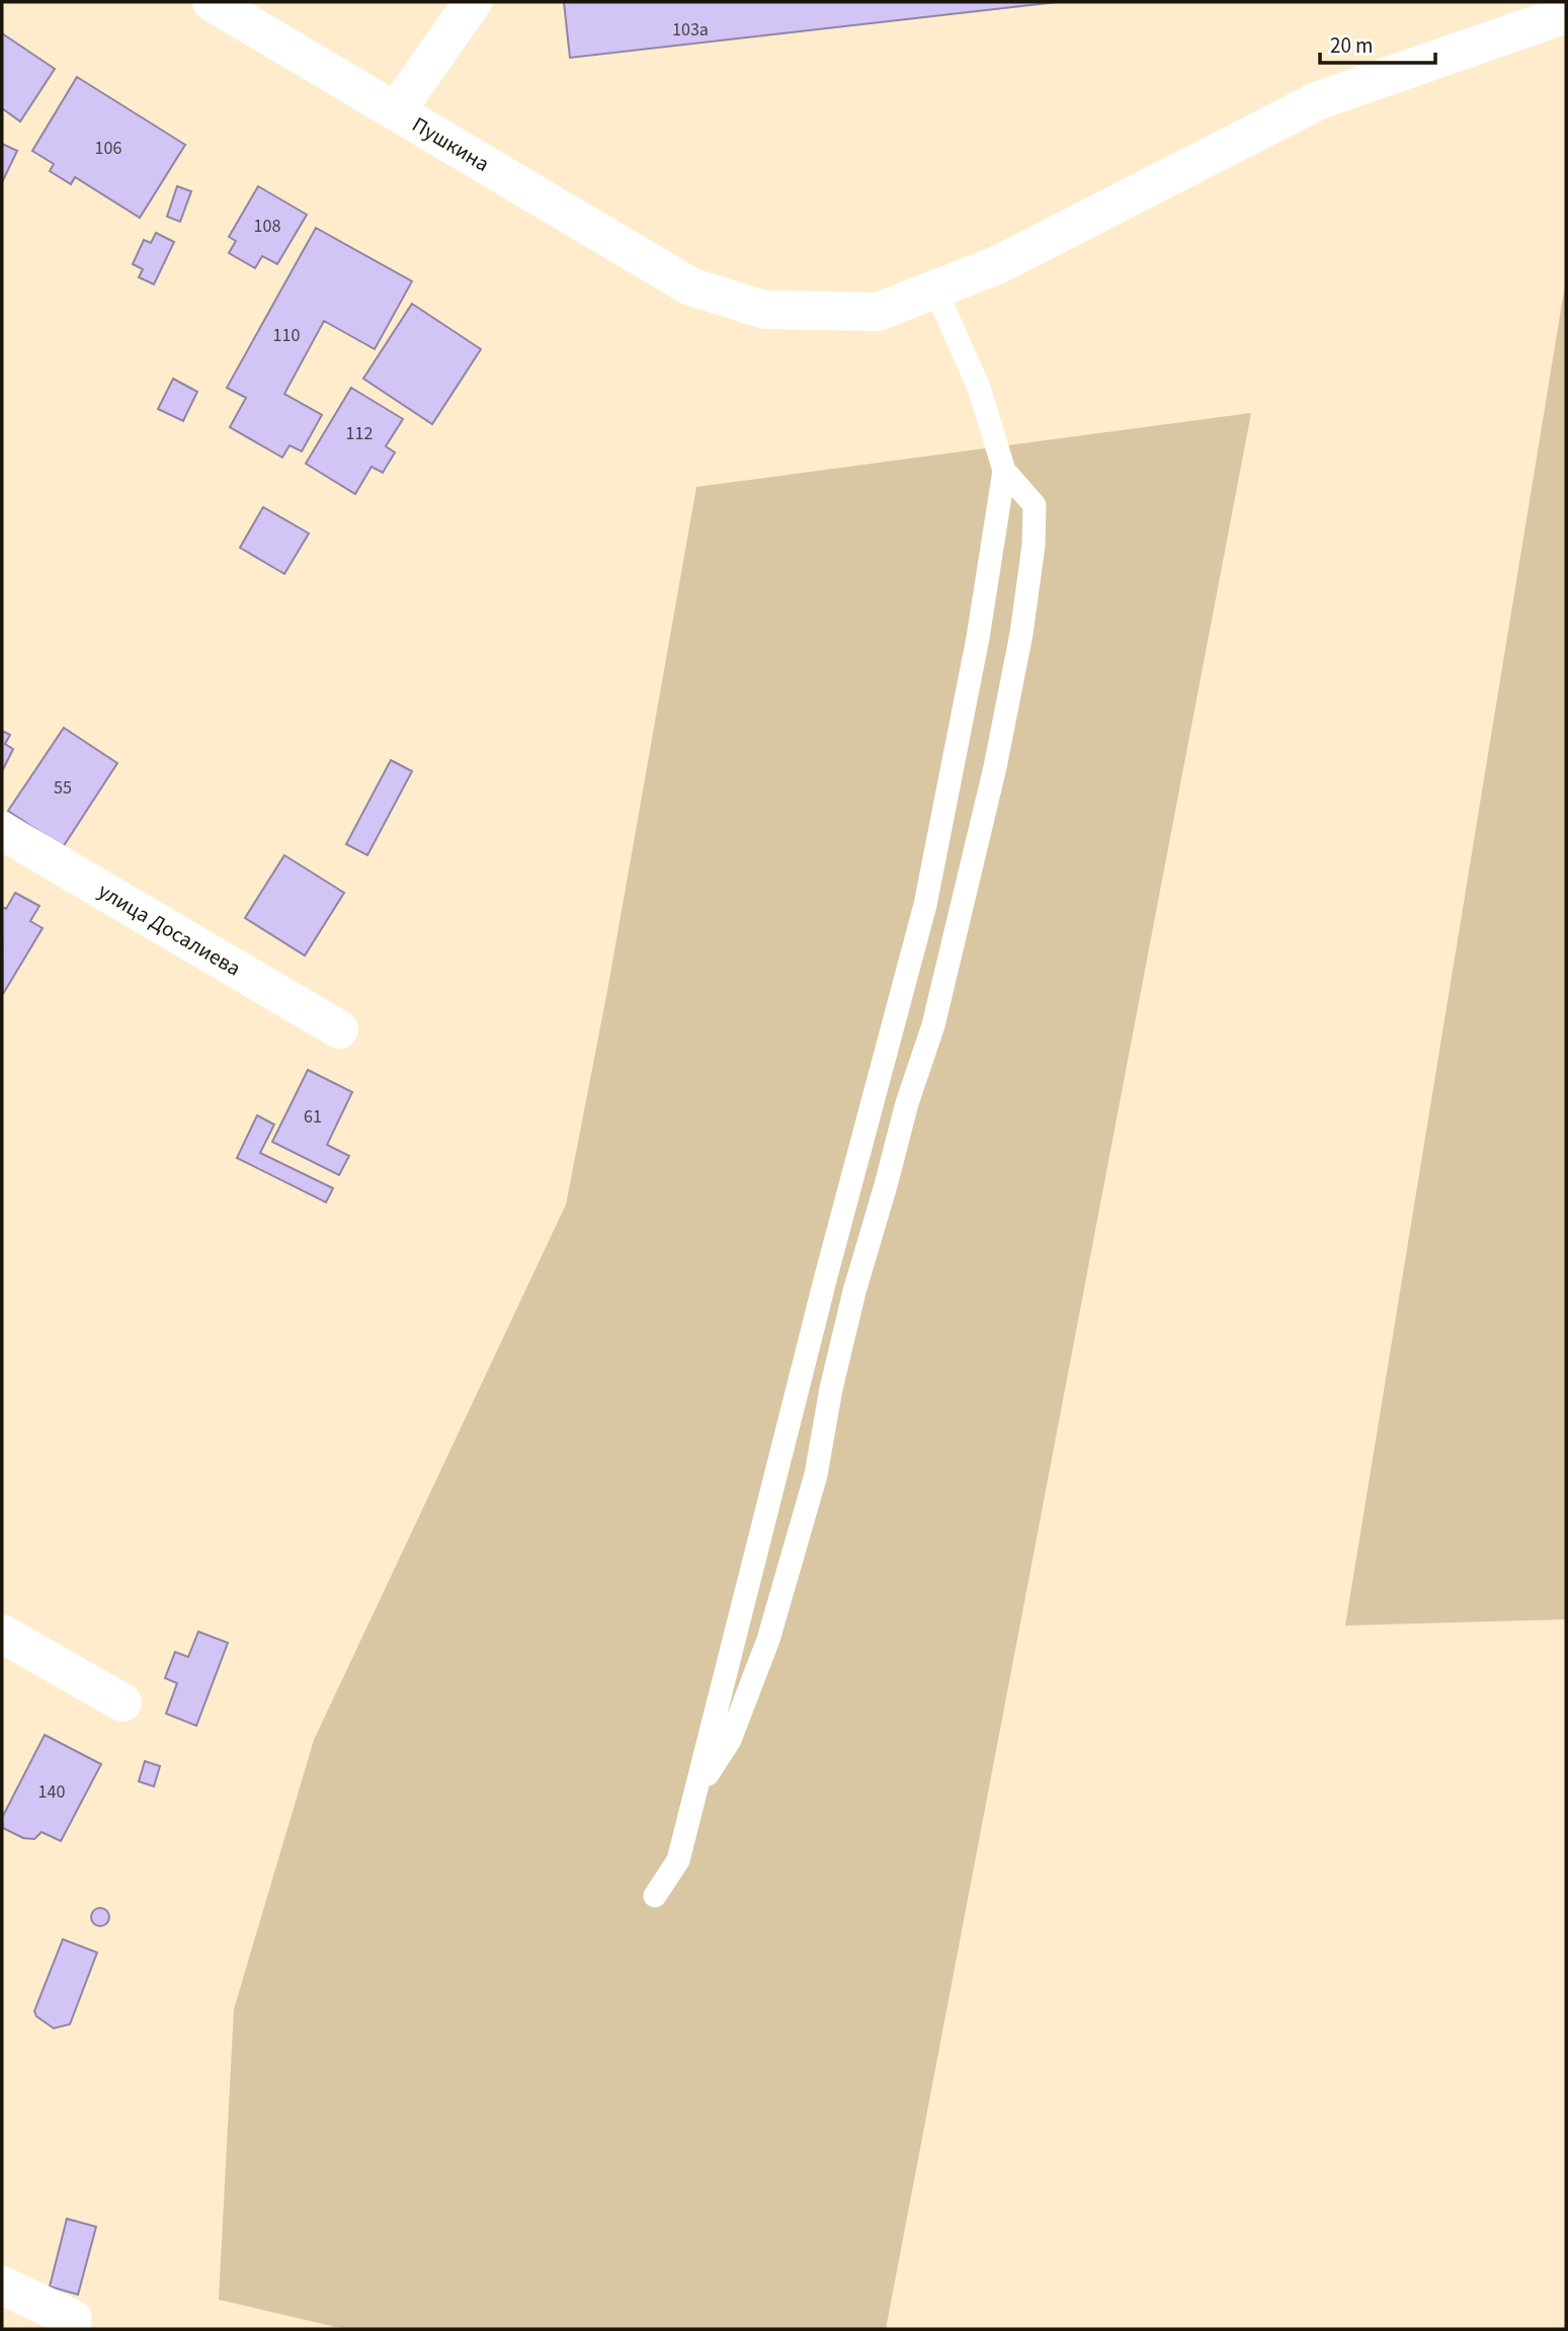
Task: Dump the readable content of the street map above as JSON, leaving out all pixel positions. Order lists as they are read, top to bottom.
{
  "streets": {
    "street": ["Пушкина", "улица Досалиева"]
  },
  "house_numbers": [
    "103а",
    "106",
    "108",
    "110",
    "112",
    "55",
    "61",
    "140"
  ],
  "scale_bar": "20 m"
}
